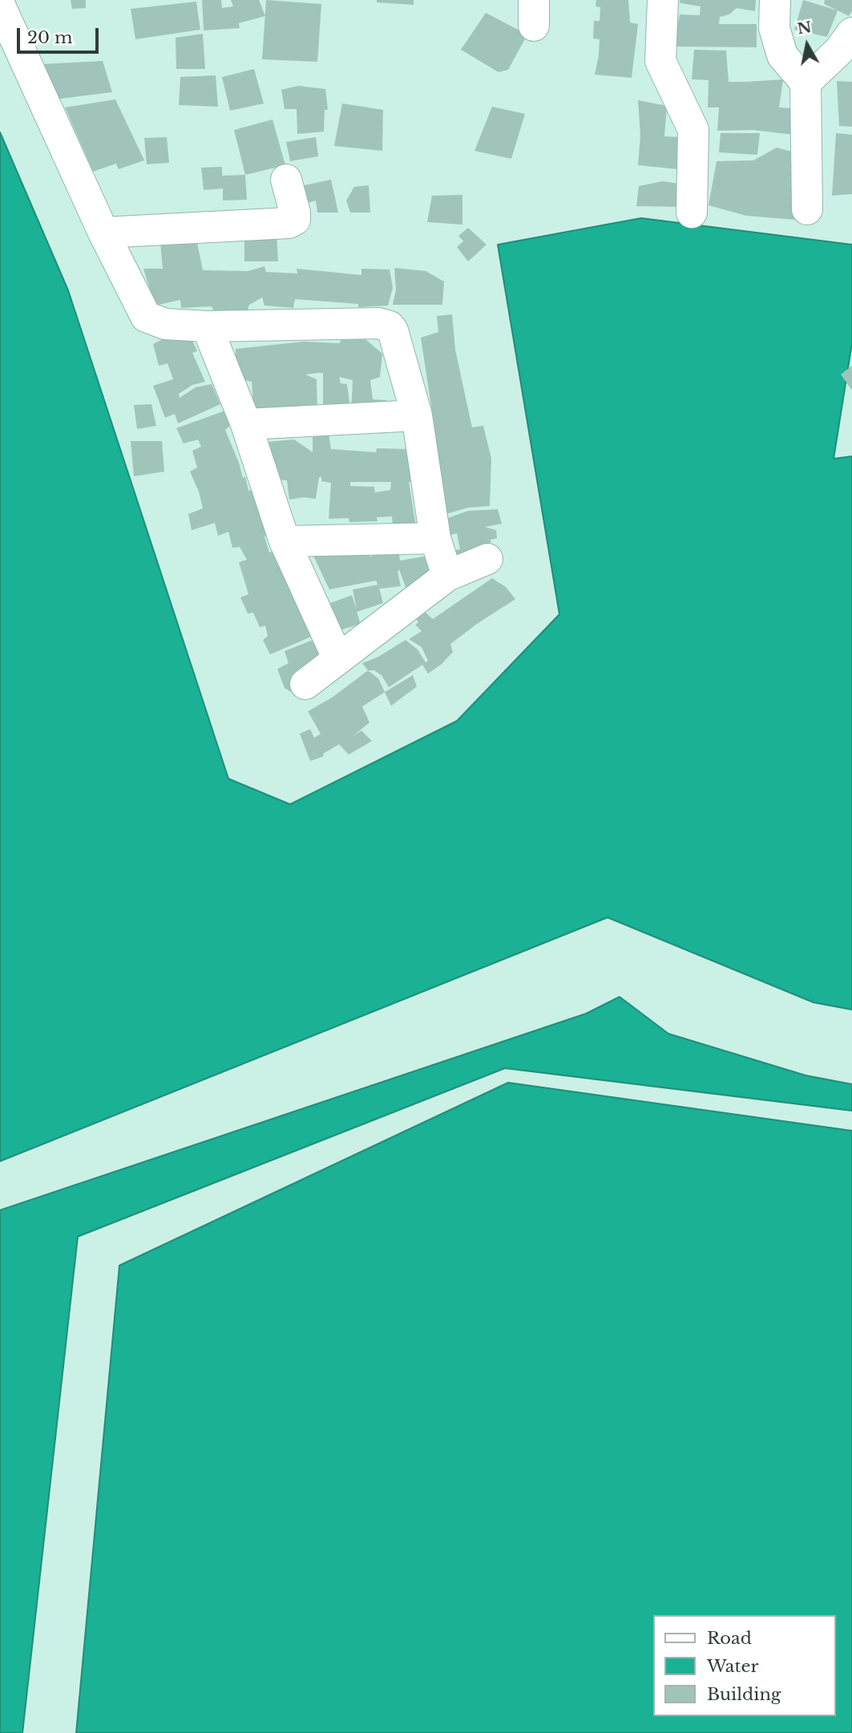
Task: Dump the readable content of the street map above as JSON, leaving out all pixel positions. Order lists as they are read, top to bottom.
{
  "legend": ["Road", "Water", "Building"],
  "scale_bar": "20 m",
  "north": "top"
}
